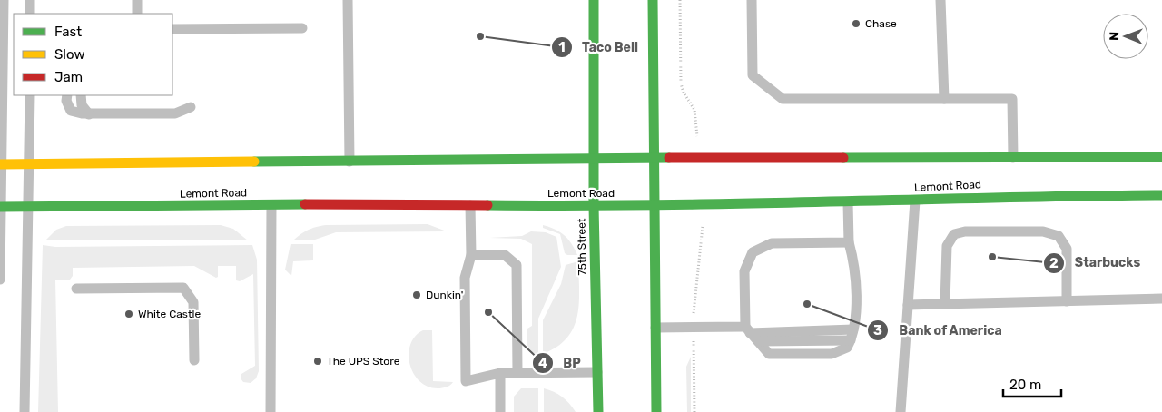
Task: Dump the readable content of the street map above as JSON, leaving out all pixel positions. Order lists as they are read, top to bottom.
{
  "streets": {
    "main road": ["Lemont Road", "75th Street"]
  },
  "crossings": [
    ["Lemont Road", "75th Street"]
  ],
  "places": [
    "Chase",
    "Taco Bell",
    "Starbucks",
    "Dunkin'",
    "Bank of America",
    "BP",
    "White Castle",
    "The UPS Store"
  ],
  "legend": ["Fast", "Slow", "Jam"],
  "scale_bar": "20 m",
  "north": "left"
}
